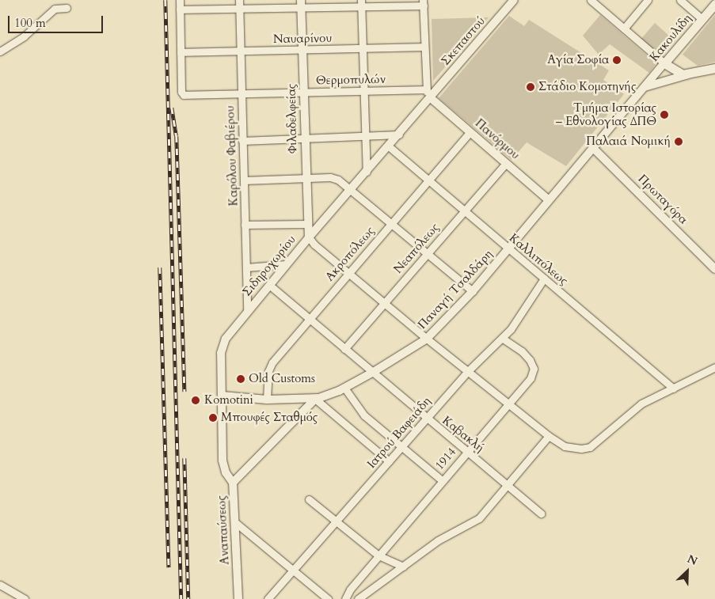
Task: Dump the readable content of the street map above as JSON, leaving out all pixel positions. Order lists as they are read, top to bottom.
{
  "streets": {
    "main road": ["Κακουλίδη"],
    "street": [
      "Ναυαρίνου",
      "Σκεπαστού",
      "Θερμοπυλών",
      "Φιλαδελφείας",
      "Πανόρμου",
      "Καρόλου Φαβιέρου",
      "Πρωταγόρα",
      "Νεαπόλεως",
      "Ακροπόλεως",
      "Καλλιπόλεως",
      "Σιδηροχωρίου",
      "Παναγή Τσαλδάρη",
      "Ιατρού Βαφειάδη",
      "Καβακλή",
      "1914",
      "Αναπαύσεως"
    ]
  },
  "crossings": [
    ["Κακουλίδη", "Παναγή Τσαλδάρη"],
    ["Ναυαρίνου", "Θερμοπυλών"],
    ["Ναυαρίνου", "Φιλαδελφείας"],
    ["Ναυαρίνου", "Καρόλου Φαβιέρου"],
    ["Σκεπαστού", "Πανόρμου"],
    ["Σκεπαστού", "Σιδηροχωρίου"],
    ["Θερμοπυλών", "Φιλαδελφείας"],
    ["Θερμοπυλών", "Καρόλου Φαβιέρου"],
    ["Φιλαδελφείας", "Σιδηροχωρίου"],
    ["Πανόρμου", "Νεαπόλεως"],
    ["Πανόρμου", "Ακροπόλεως"],
    ["Πανόρμου", "Σιδηροχωρίου"],
    ["Πανόρμου", "Παναγή Τσαλδάρη"],
    ["Καρόλου Φαβιέρου", "Σιδηροχωρίου"],
    ["Πρωταγόρα", "Παναγή Τσαλδάρη"],
    ["Νεαπόλεως", "Καλλιπόλεως"],
    ["Νεαπόλεως", "Καβακλή"],
    ["Ακροπόλεως", "Καλλιπόλεως"],
    ["Ακροπόλεως", "Παναγή Τσαλδάρη"],
    ["Ακροπόλεως", "Καβακλή"],
    ["Καλλιπόλεως", "Σιδηροχωρίου"],
    ["Καλλιπόλεως", "Παναγή Τσαλδάρη"],
    ["Καλλιπόλεως", "Ιατρού Βαφειάδη"],
    ["Σιδηροχωρίου", "Παναγή Τσαλδάρη"],
    ["Σιδηροχωρίου", "Καβακλή"],
    ["Σιδηροχωρίου", "Αναπαύσεως"],
    ["Παναγή Τσαλδάρη", "Καβακλή"],
    ["Παναγή Τσαλδάρη", "Αναπαύσεως"],
    ["Ιατρού Βαφειάδη", "Καβακλή"],
    ["Ιατρού Βαφειάδη", "1914"],
    ["Καβακλή", "1914"]
  ],
  "places": [
    "Αγία Σοφία",
    "Στάδιο Κομοτηνής",
    "Τμήμα Ιστορίας – Εθνολογίας ΔΠΘ",
    "Παλαιά Νομική",
    "Old Customs",
    "Komotini",
    "Μπουφές Σταθμός"
  ],
  "scale_bar": "100 m",
  "north": "top right"
}
